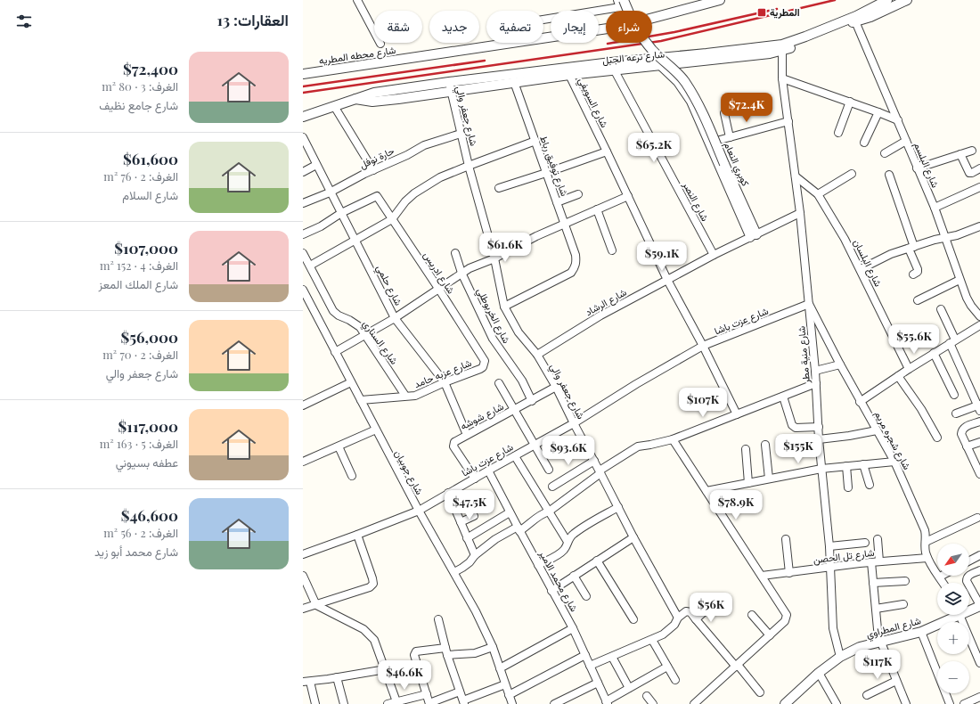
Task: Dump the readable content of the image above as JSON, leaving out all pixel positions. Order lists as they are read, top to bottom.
{
  "streets": {
    "street": [
      "شارع محطه المطريه",
      "شارع ترعه الجبل",
      "شارع السويفي",
      "شارع جعفر والي",
      "حارة نوفل",
      "كوبري النعام",
      "شارع البلسم",
      "شارع توفيق رباط",
      "شارع النصر",
      "شارع البلسان",
      "شارع ادريس",
      "شارع حلمي",
      "شارع الرشاد",
      "شارع الخربوطلي",
      "شارع عزت باشا",
      "شارع السناري",
      "شارع منية مطر",
      "شارع عزبه حامد",
      "شارع شوشه",
      "شارع شجره مريم",
      "شارع جوبيان",
      "شارع تل الحصن",
      "شارع محمد الامير",
      "شارع المطراوي"
    ]
  },
  "crossings": [
    ["شارع ترعه الجبل", "شارع السويفي"],
    ["شارع ترعه الجبل", "شارع جعفر والي"],
    ["شارع ترعه الجبل", "شارع البلسم"],
    ["شارع ترعه الجبل", "شارع توفيق رباط"],
    ["شارع ترعه الجبل", "شارع النصر"],
    ["شارع ترعه الجبل", "شارع منية مطر"],
    ["شارع السويفي", "شارع الرشاد"],
    ["شارع السويفي", "شارع عزت باشا"],
    ["شارع جعفر والي", "حارة نوفل"],
    ["شارع جعفر والي", "شارع توفيق رباط"],
    ["شارع جعفر والي", "شارع الرشاد"],
    ["شارع جعفر والي", "شارع عزت باشا"],
    ["شارع جعفر والي", "شارع شوشه"],
    ["حارة نوفل", "شارع حلمي"],
    ["كوبري النعام", "شارع الرشاد"],
    ["شارع النصر", "شارع الرشاد"],
    ["شارع البلسان", "شارع منية مطر"],
    ["شارع ادريس", "شارع حلمي"],
    ["شارع ادريس", "شارع عزبه حامد"],
    ["شارع حلمي", "شارع عزبه حامد"],
    ["شارع حلمي", "شارع شوشه"],
    ["شارع الرشاد", "شارع منية مطر"],
    ["شارع الخربوطلي", "شارع شوشه"],
    ["شارع عزت باشا", "شارع منية مطر"],
    ["شارع عزت باشا", "شارع شوشه"],
    ["شارع عزت باشا", "شارع شجره مريم"],
    ["شارع عزت باشا", "شارع جوبيان"],
    ["شارع عزت باشا", "شارع محمد الامير"],
    ["شارع السناري", "شارع عزبه حامد"],
    ["شارع منية مطر", "شارع شجره مريم"],
    ["شارع منية مطر", "شارع تل الحصن"],
    ["شارع منية مطر", "شارع المطراوي"],
    ["شارع عزبه حامد", "شارع جوبيان"],
    ["شارع شجره مريم", "شارع تل الحصن"]
  ],
  "places": {
    "transit": ["المطرية"]
  },
  "north": "bottom left",
  "page": {
    "heading": "العقارات: 13",
    "chip": [
      "شراء",
      "إيجار",
      "تصفية",
      "جديد",
      "شقة"
    ],
    "list": [
      {
        "name": "$72,400",
        "note": "الغرف: 3 · 80 m² · شارع جامع نظيف"
      },
      {
        "name": "$61,600",
        "note": "الغرف: 2 · 76 m² · شارع السلام"
      },
      {
        "name": "$107,000",
        "note": "الغرف: 4 · 152 m² · شارع الملك المعز"
      },
      {
        "name": "$56,000",
        "note": "الغرف: 2 · 70 m² · شارع جعفر والي"
      },
      {
        "name": "$117,000",
        "note": "الغرف: 5 · 163 m² · عطفه بسيوني"
      },
      {
        "name": "$46,600",
        "note": "الغرف: 2 · 56 m² · شارع محمد أبو زيد"
      }
    ],
    "price": [
      "$72.4K",
      "$65.2K",
      "$61.6K",
      "$59.1K",
      "$55.6K",
      "$107K",
      "$155K",
      "$93.6K",
      "$47.5K",
      "$78.9K",
      "$56K",
      "$117K",
      "$46.6K"
    ],
    "map_buttons": ["+", "−"]
  }
}
